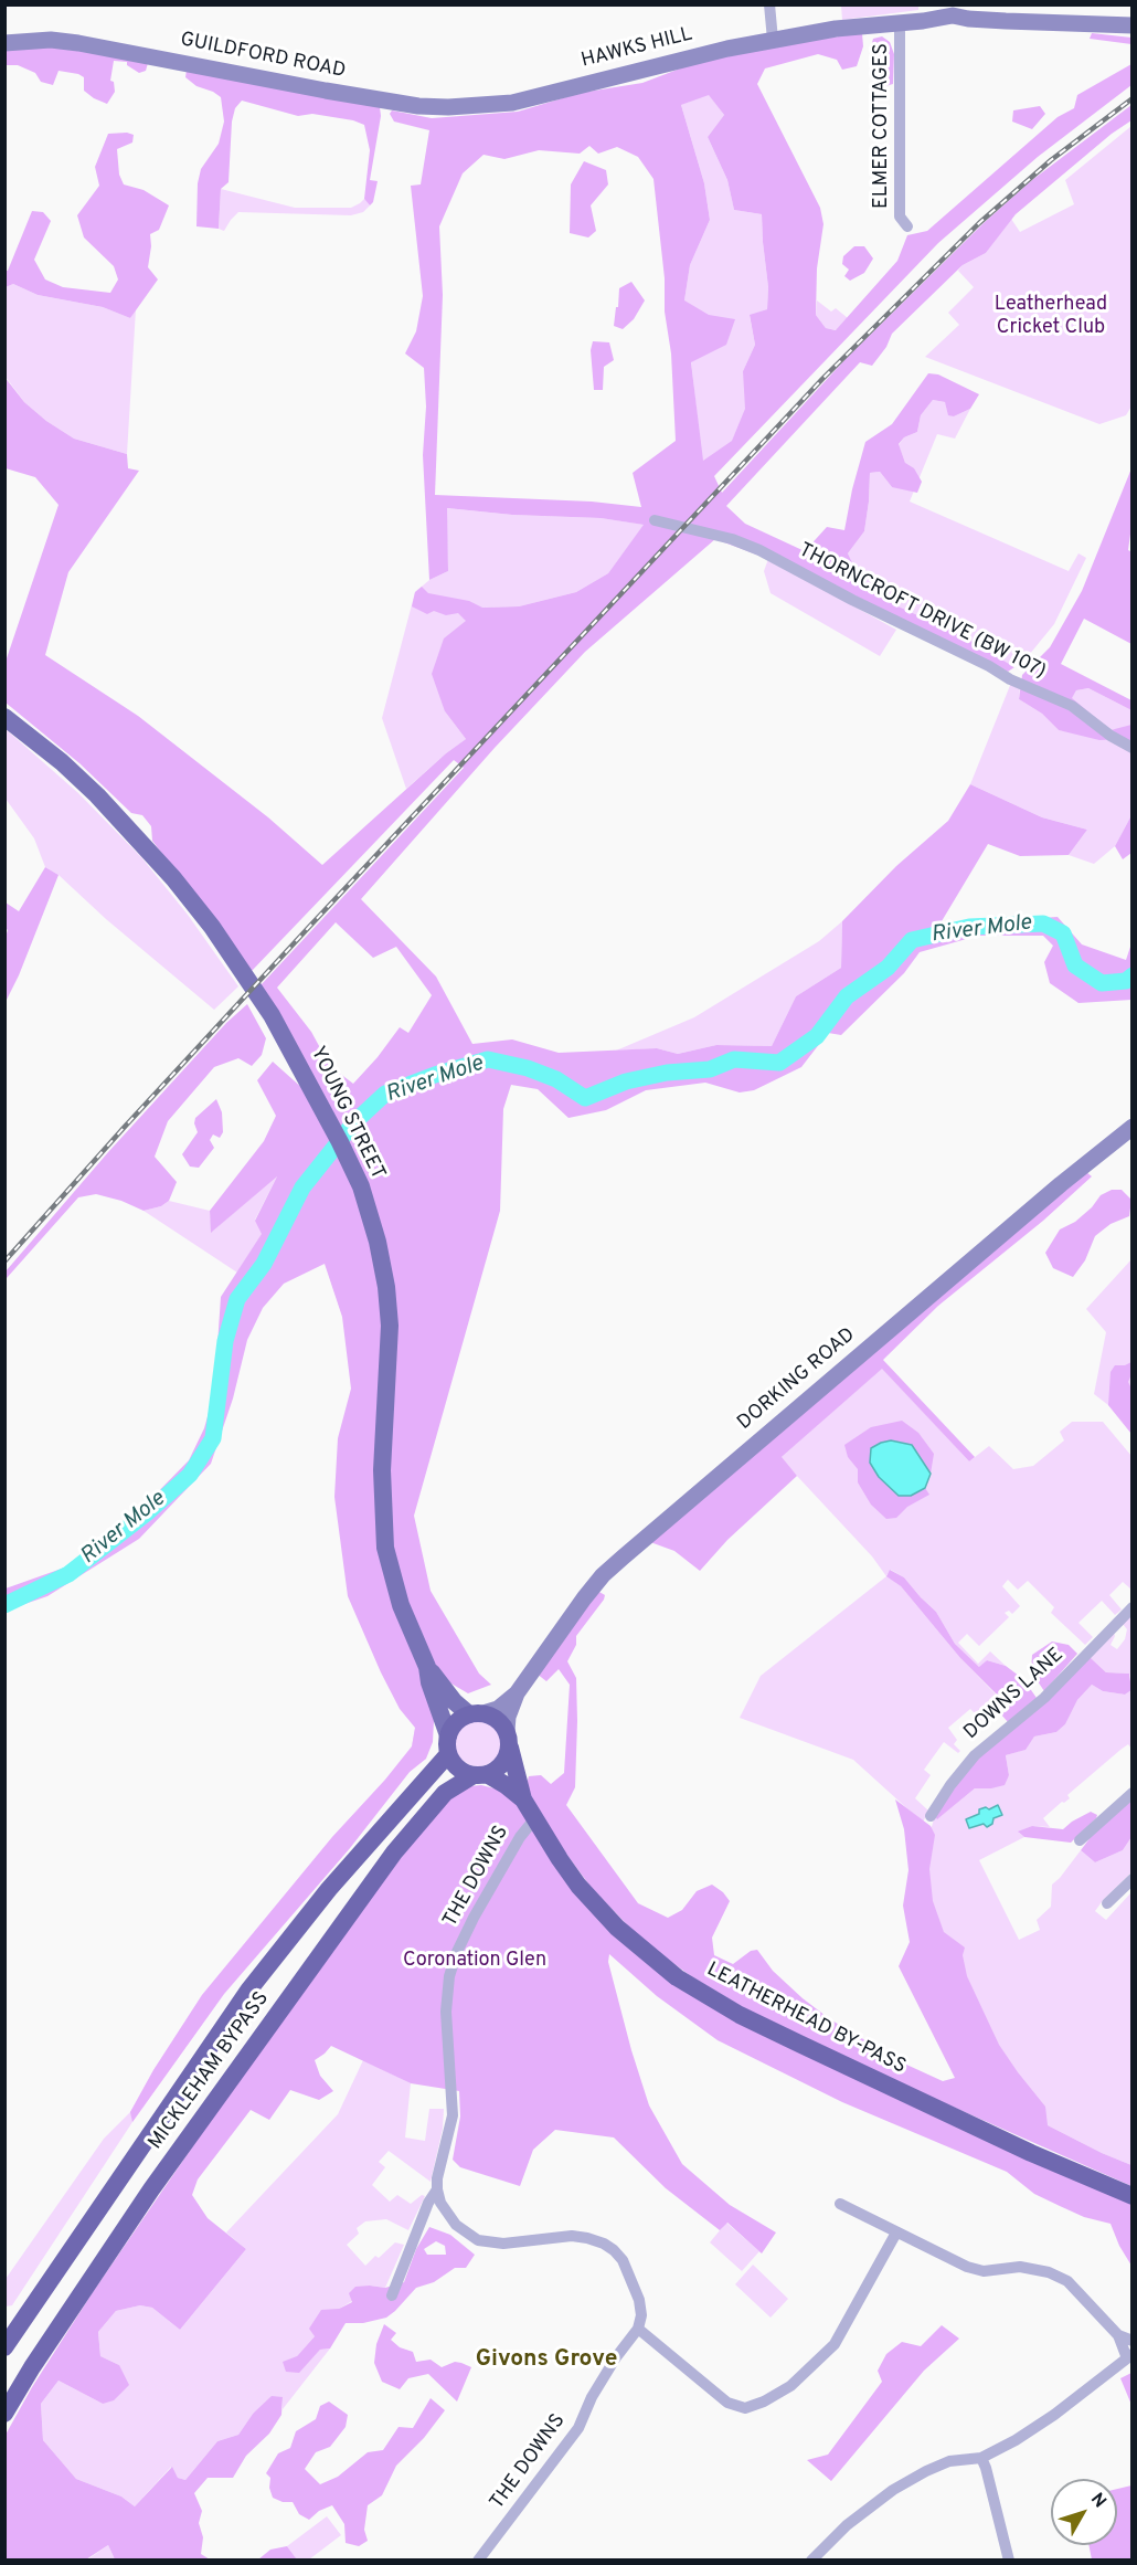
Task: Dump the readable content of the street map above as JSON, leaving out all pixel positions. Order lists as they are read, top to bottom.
{
  "streets": {
    "highway": ["LEATHERHEAD BY-PASS", "MICKLEHAM BYPASS"],
    "main road": [
      "HAWKS HILL",
      "GUILDFORD ROAD",
      "YOUNG STREET",
      "DORKING ROAD"
    ],
    "street": [
      "ELMER COTTAGES",
      "THORNCROFT DRIVE (BW 107)",
      "DOWNS LANE",
      "THE DOWNS"
    ]
  },
  "crossings": [
    ["HAWKS HILL", "GUILDFORD ROAD"],
    ["YOUNG STREET", "DORKING ROAD"],
    ["YOUNG STREET", "LEATHERHEAD BY-PASS"],
    ["YOUNG STREET", "MICKLEHAM BYPASS"],
    ["DORKING ROAD", "LEATHERHEAD BY-PASS"],
    ["DORKING ROAD", "MICKLEHAM BYPASS"],
    ["THE DOWNS", "LEATHERHEAD BY-PASS"],
    ["LEATHERHEAD BY-PASS", "MICKLEHAM BYPASS"]
  ],
  "districts": ["Givons Grove"],
  "water": ["River Mole"],
  "parks": ["Leatherhead Cricket Club", "Coronation Glen"],
  "north": "top right"
}
